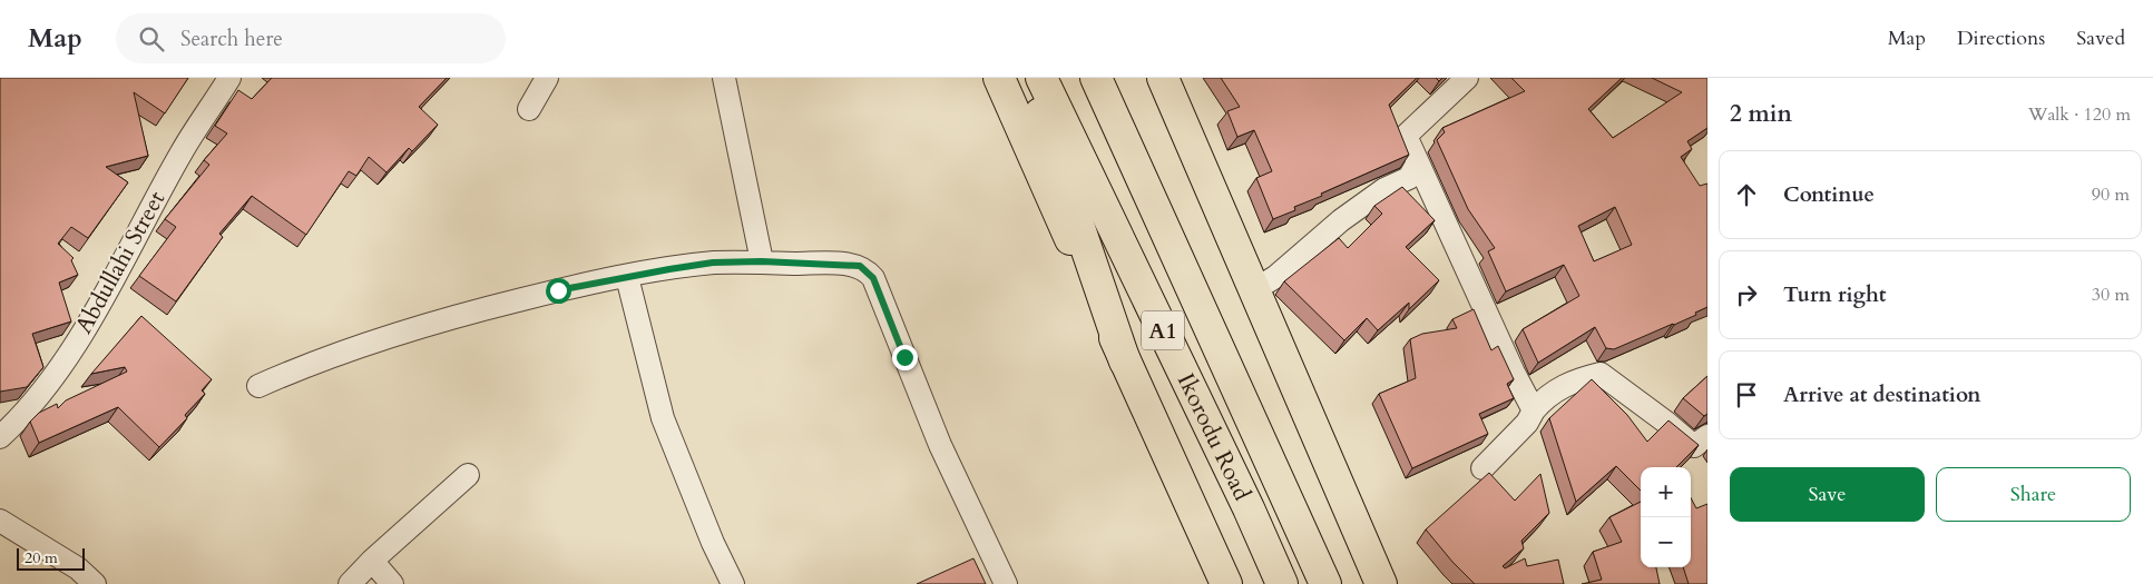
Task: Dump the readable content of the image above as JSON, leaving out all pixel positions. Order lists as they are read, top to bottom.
{
  "streets": {
    "main road": ["A1", "Ikorodu Road"],
    "street": ["Abdullahi Street"]
  },
  "scale_bar": "20 m",
  "page": {
    "header": "Map",
    "search": "Search here",
    "nav": ["Map", "Directions", "Saved"],
    "heading": ["2 min", "Walk · 120 m"],
    "list": [
      ["Continue", "90 m"],
      ["Turn right", "30 m"],
      "Arrive at destination"
    ],
    "buttons": ["Save", "Share"],
    "map_buttons": ["+", "−"],
    "scale": "20 m"
  }
}
